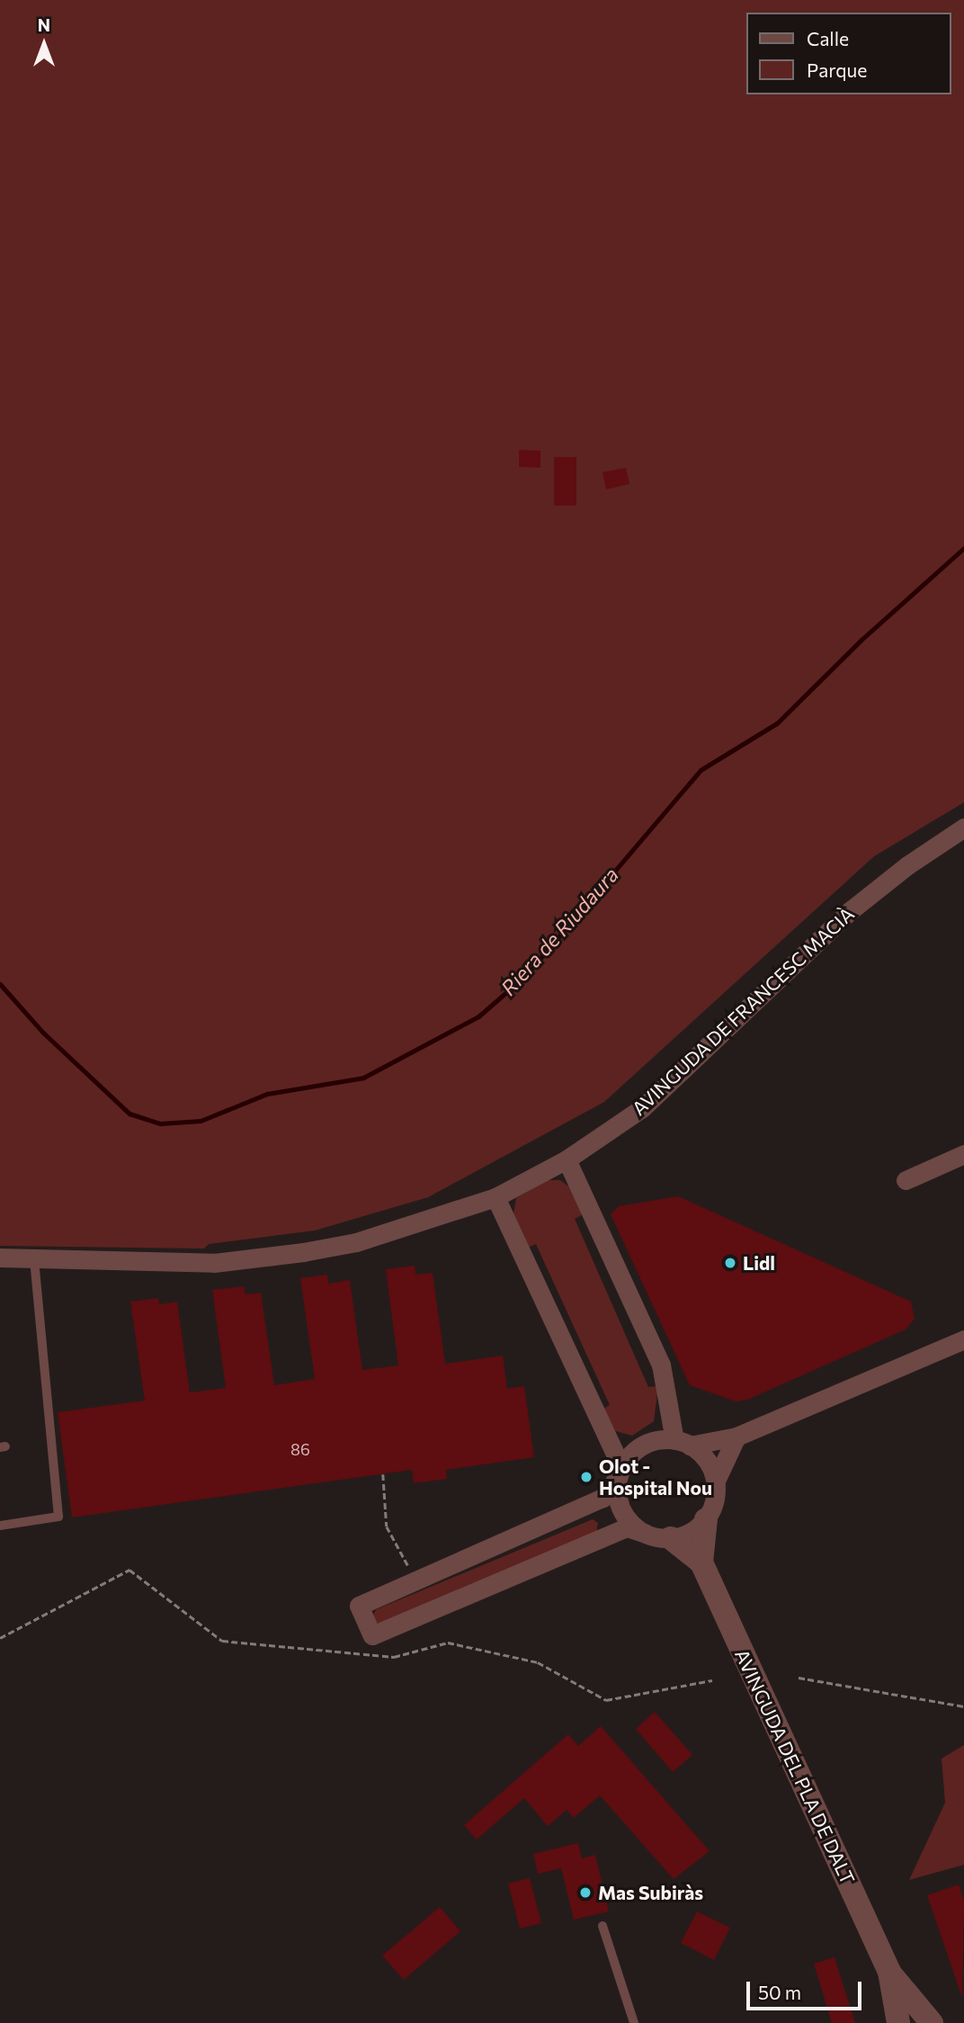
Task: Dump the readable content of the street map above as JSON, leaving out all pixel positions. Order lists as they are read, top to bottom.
{
  "streets": {
    "street": ["AVINGUDA DE FRANCESC MACIÀ", "AVINGUDA DEL PLA DE DALT"]
  },
  "water": ["Riera de Riudaura"],
  "places": ["Lidl", "Olot - Hospital Nou", "Mas Subiràs"],
  "house_numbers": ["86"],
  "legend": ["Calle", "Parque"],
  "scale_bar": "50 m",
  "north": "top"
}
